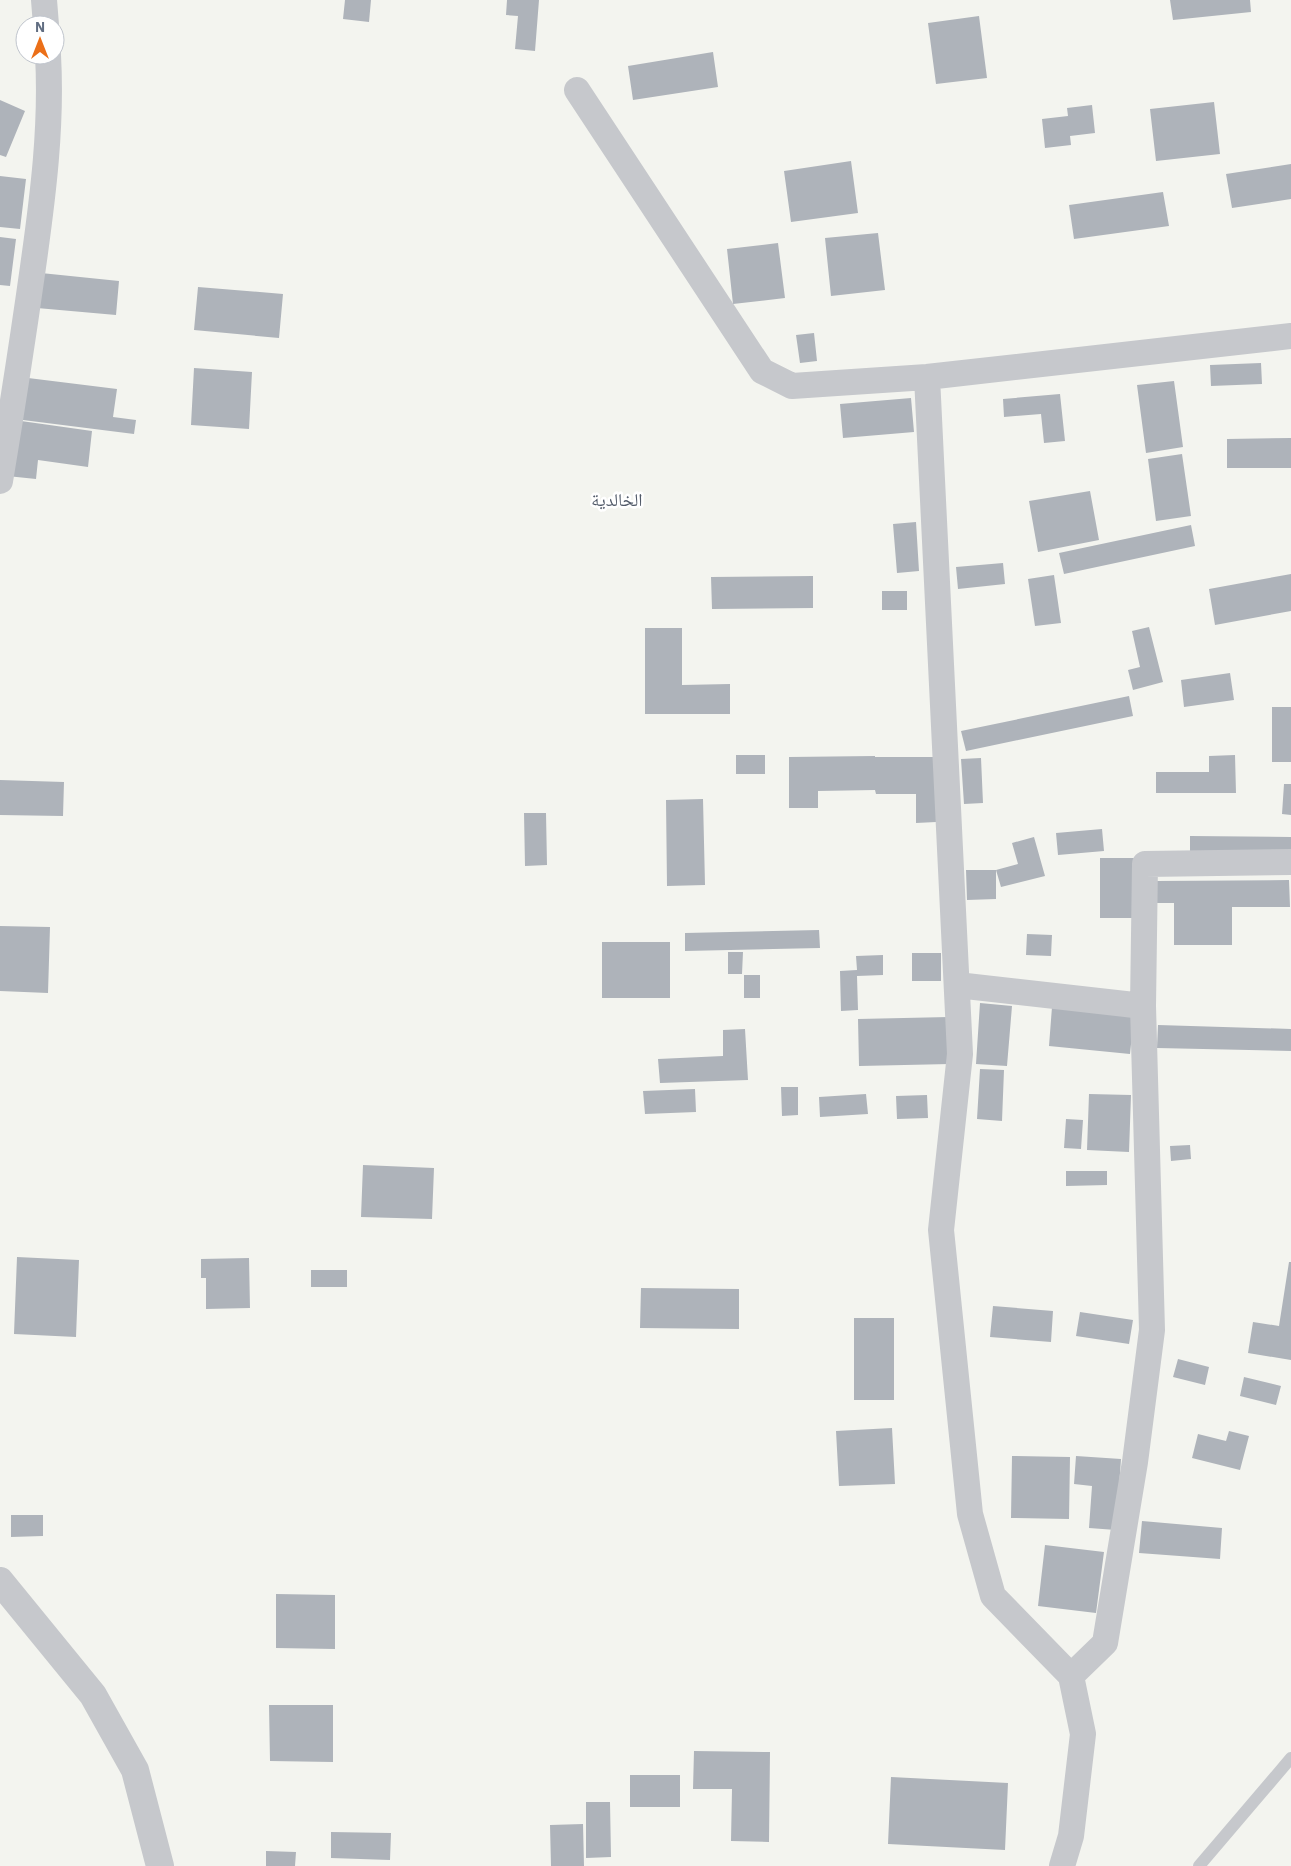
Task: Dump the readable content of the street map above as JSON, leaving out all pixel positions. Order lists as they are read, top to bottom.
{
  "districts": ["الخالدية"],
  "north": "top"
}
